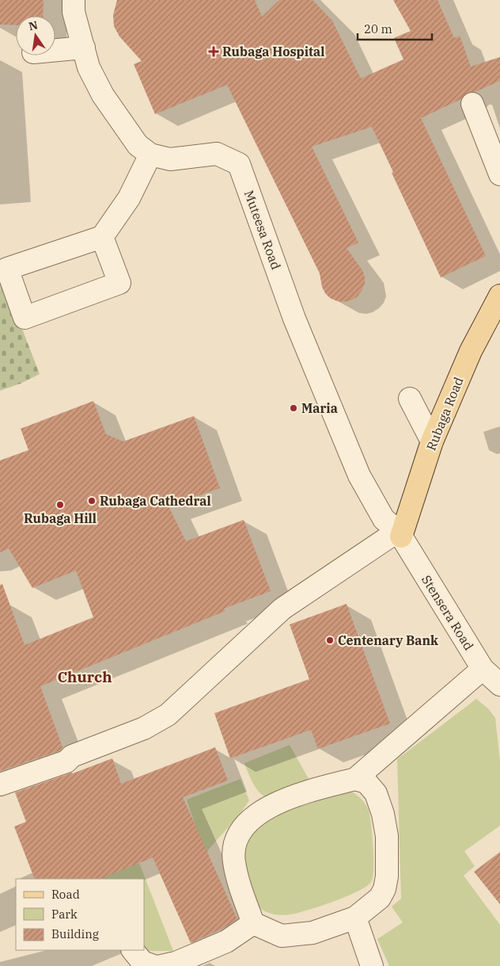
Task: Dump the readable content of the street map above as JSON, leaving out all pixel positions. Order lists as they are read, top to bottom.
{
  "streets": {
    "main road": ["Rubaga Road"],
    "street": ["Muteesa Road", "Stensera Road"]
  },
  "crossings": [
    ["Muteesa Road", "Rubaga Road"],
    ["Muteesa Road", "Stensera Road"],
    ["Rubaga Road", "Stensera Road"]
  ],
  "districts": ["Church"],
  "places": {
    "health": ["Rubaga Hospital"],
    "other": [
      "Maria",
      "Rubaga Cathedral",
      "Rubaga Hill",
      "Centenary Bank"
    ]
  },
  "legend": ["Road", "Park", "Building"],
  "scale_bar": "20 m",
  "north": "top"
}
